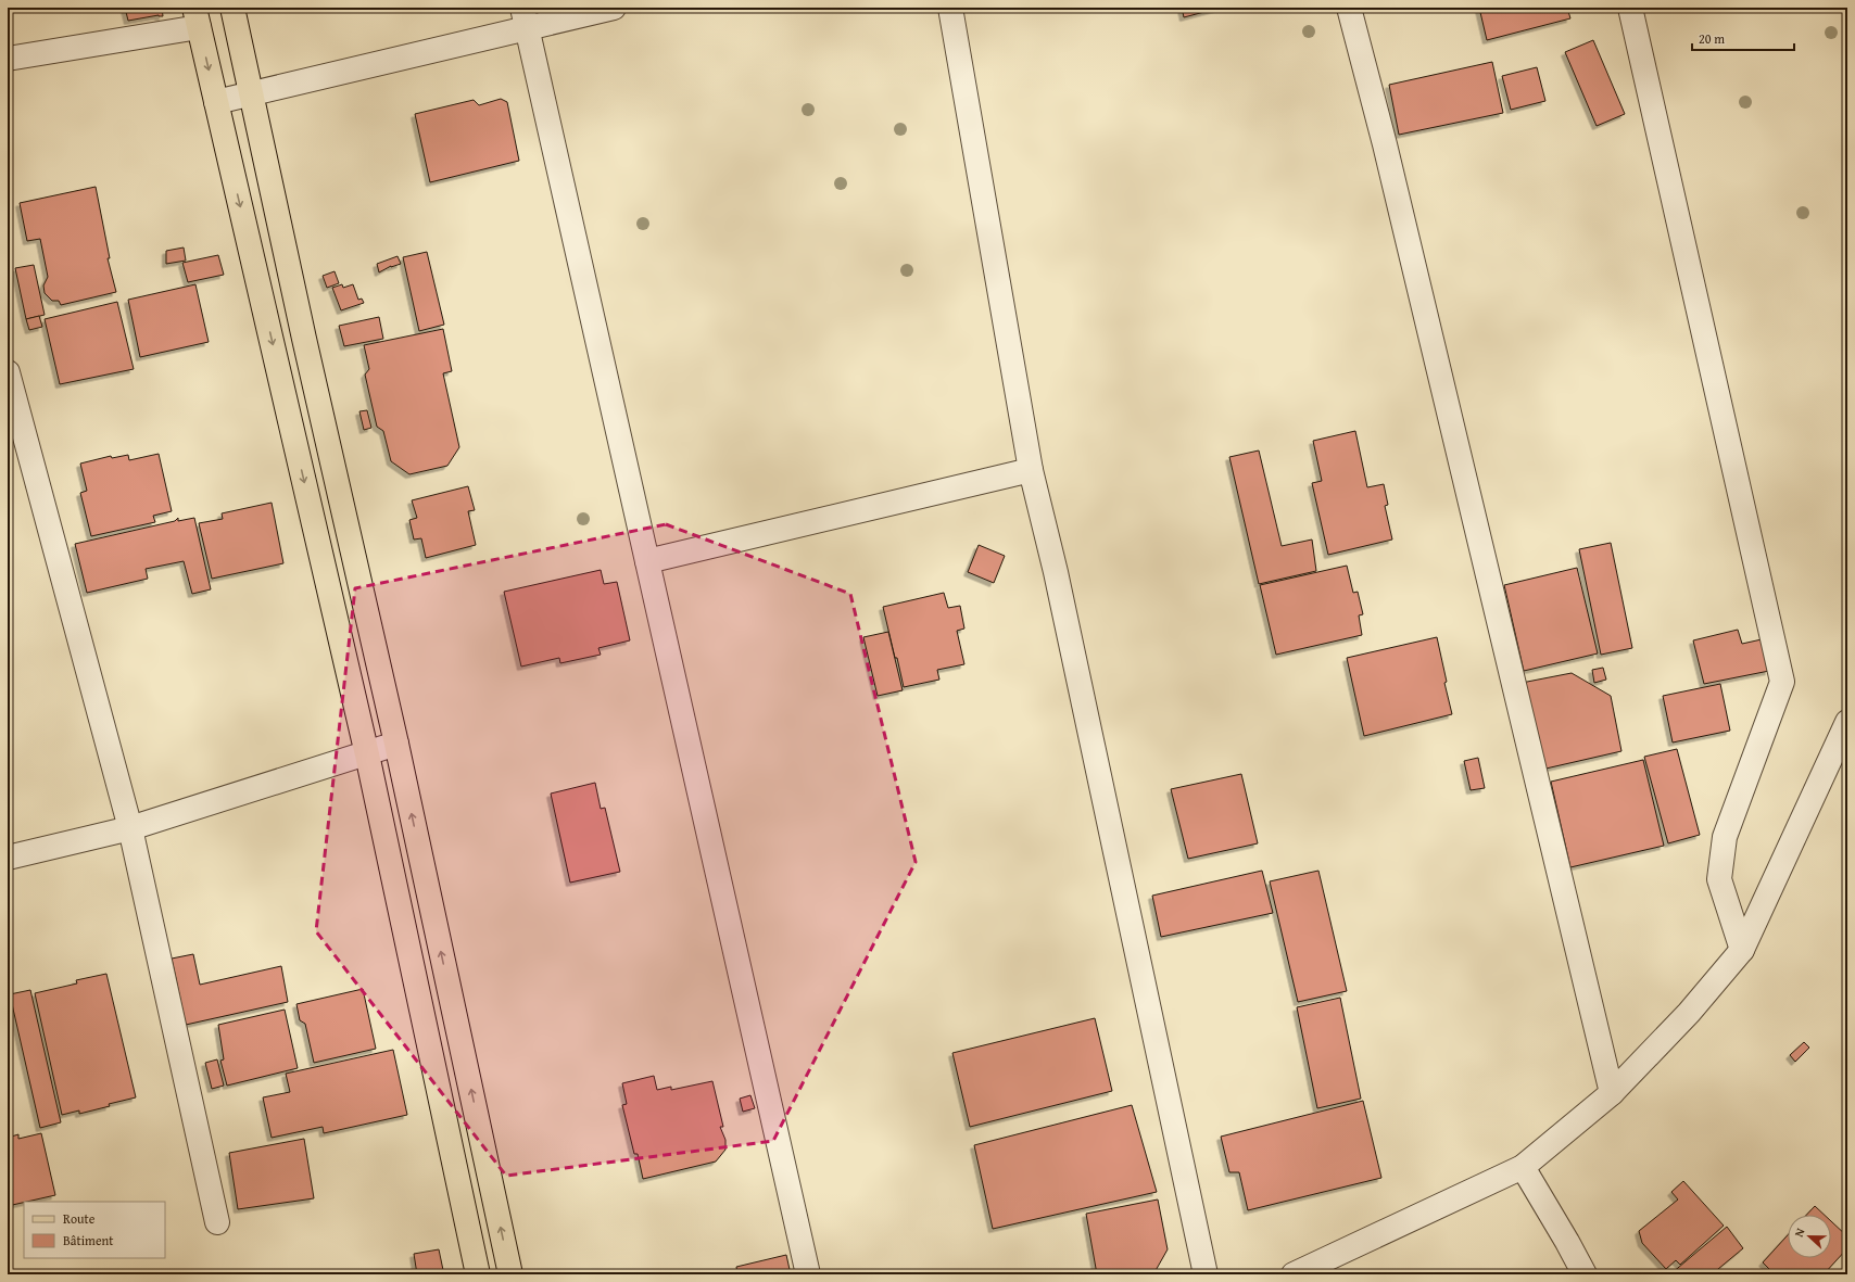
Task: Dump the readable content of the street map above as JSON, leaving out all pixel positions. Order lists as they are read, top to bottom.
{
  "legend": ["Route", "Bâtiment"],
  "scale_bar": "20 m",
  "north": "left"
}
